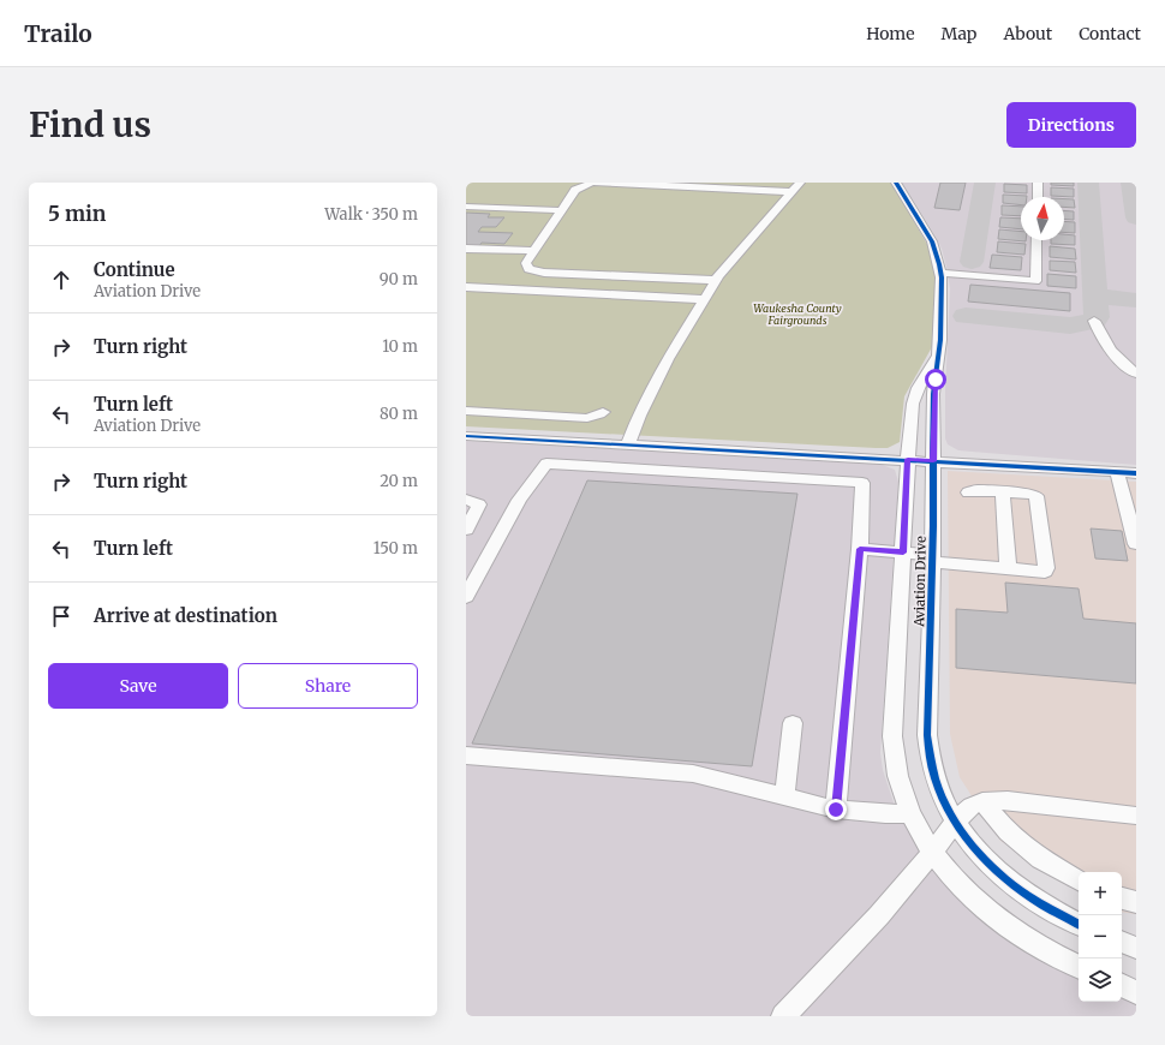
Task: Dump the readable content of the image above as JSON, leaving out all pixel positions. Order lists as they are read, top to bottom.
{
  "streets": {
    "street": ["Aviation Drive"]
  },
  "parks": ["Waukesha County Fairgrounds"],
  "north": "top",
  "page": {
    "header": "Trailo",
    "nav": [
      "Home",
      "Map",
      "About",
      "Contact"
    ],
    "buttons": [
      "Directions",
      ["Save", "Share"]
    ],
    "title": "Find us",
    "heading": ["5 min", "Walk · 350 m"],
    "list": [
      ["Continue", "Aviation Drive", "90 m"],
      ["Turn right", "10 m"],
      ["Turn left", "Aviation Drive", "80 m"],
      ["Turn right", "20 m"],
      ["Turn left", "150 m"],
      "Arrive at destination"
    ],
    "map_buttons": ["+", "−"]
  }
}
